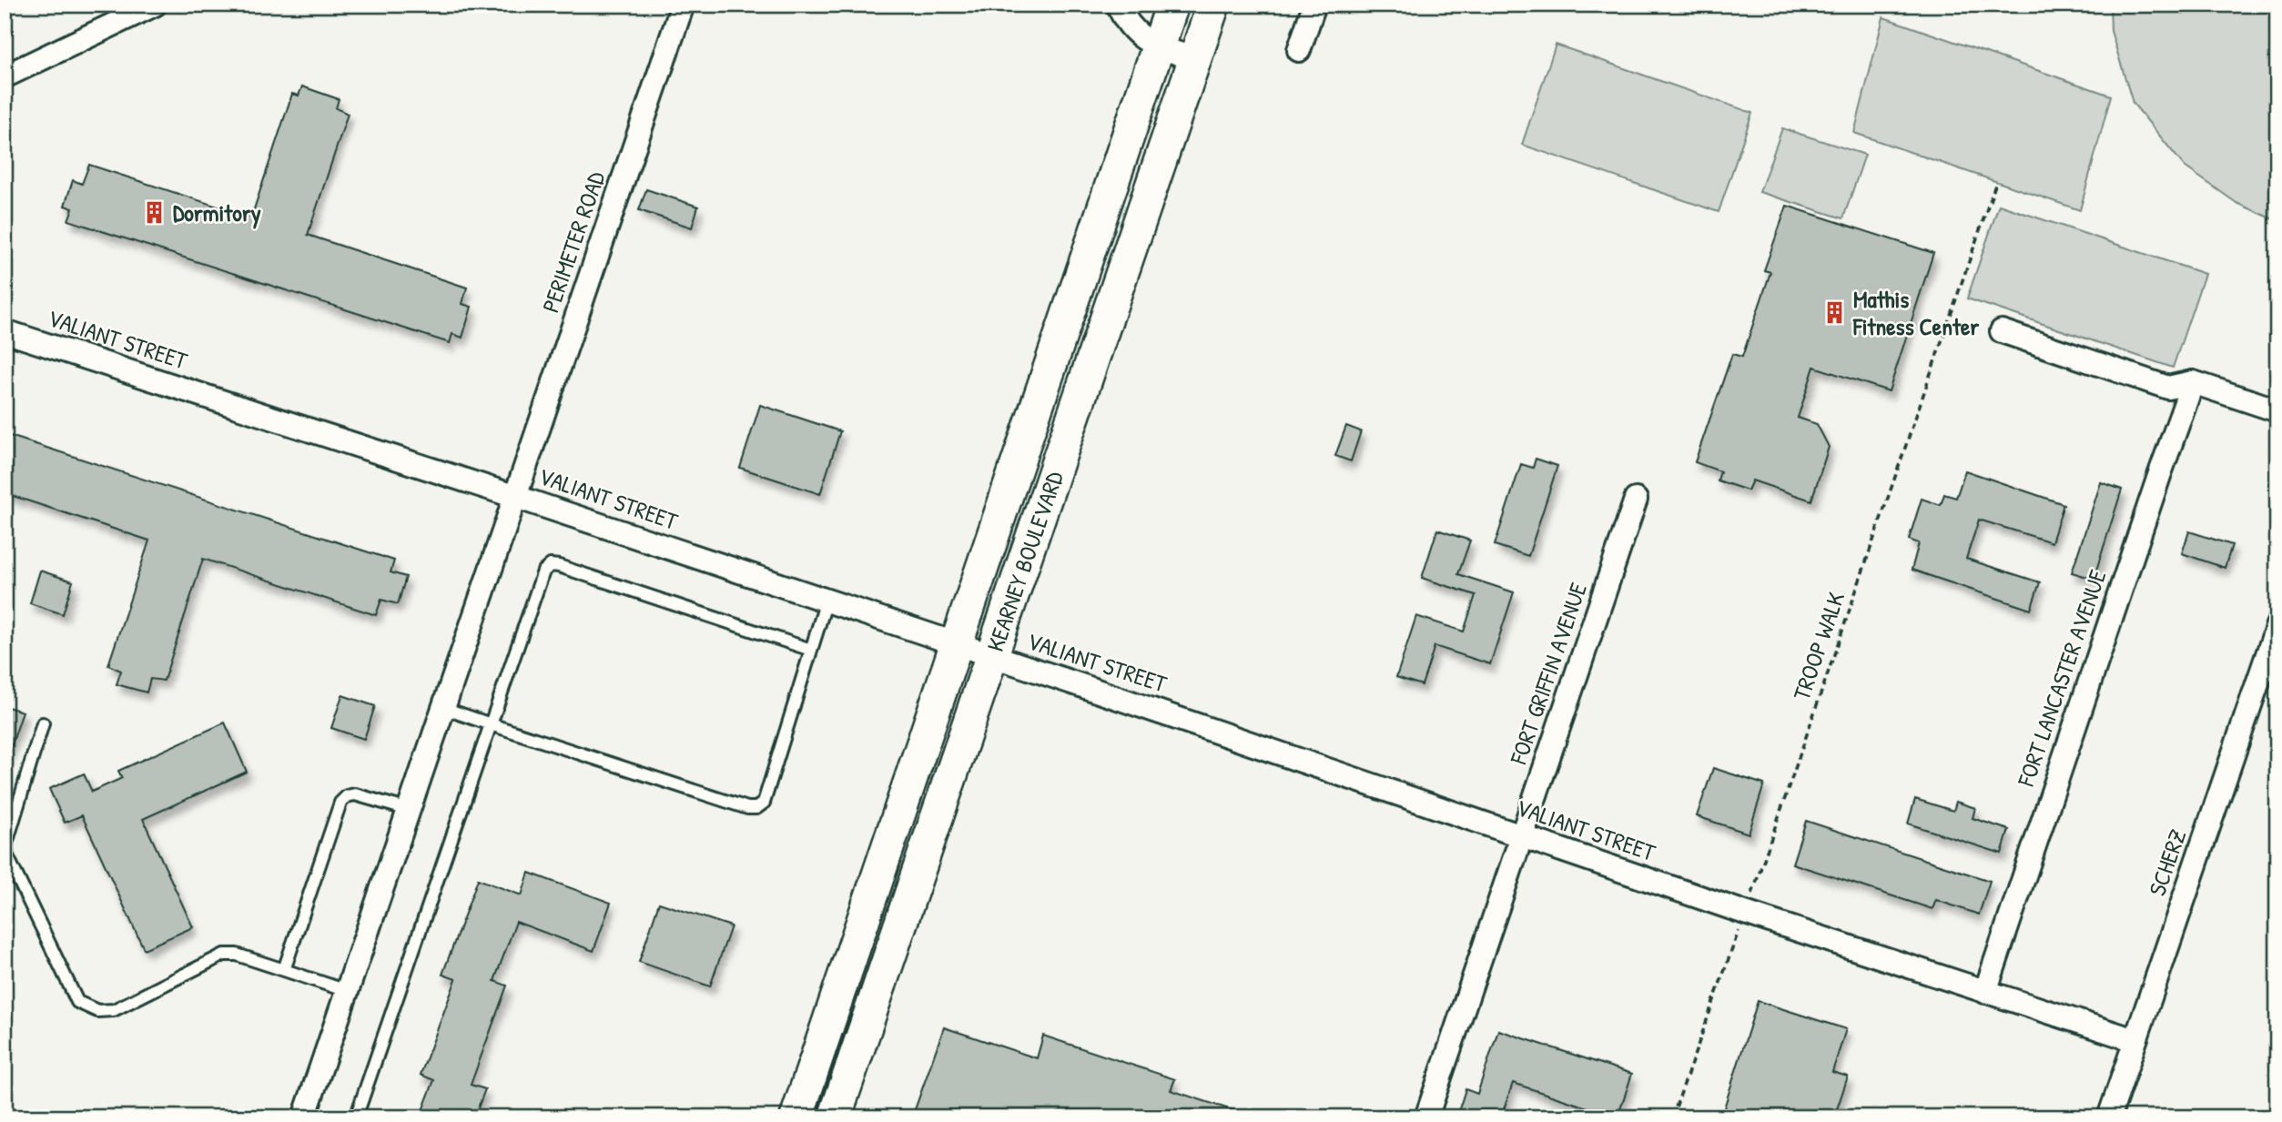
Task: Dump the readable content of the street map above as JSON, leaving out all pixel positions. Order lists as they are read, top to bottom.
{
  "streets": {
    "street": [
      "PERIMETER ROAD",
      "VALIANT STREET",
      "KEARNEY BOULEVARD",
      "FORT GRIFFIN AVENUE",
      "FORT LANCASTER AVENUE",
      "SCHERZ"
    ],
    "path": ["TROOP WALK"]
  },
  "crossings": [
    ["PERIMETER ROAD", "VALIANT STREET"],
    ["VALIANT STREET", "KEARNEY BOULEVARD"],
    ["VALIANT STREET", "TROOP WALK"],
    ["VALIANT STREET", "FORT GRIFFIN AVENUE"],
    ["VALIANT STREET", "FORT LANCASTER AVENUE"],
    ["VALIANT STREET", "SCHERZ"]
  ],
  "places": {
    "building": ["Dormitory", "Mathis Fitness Center"]
  }
}
